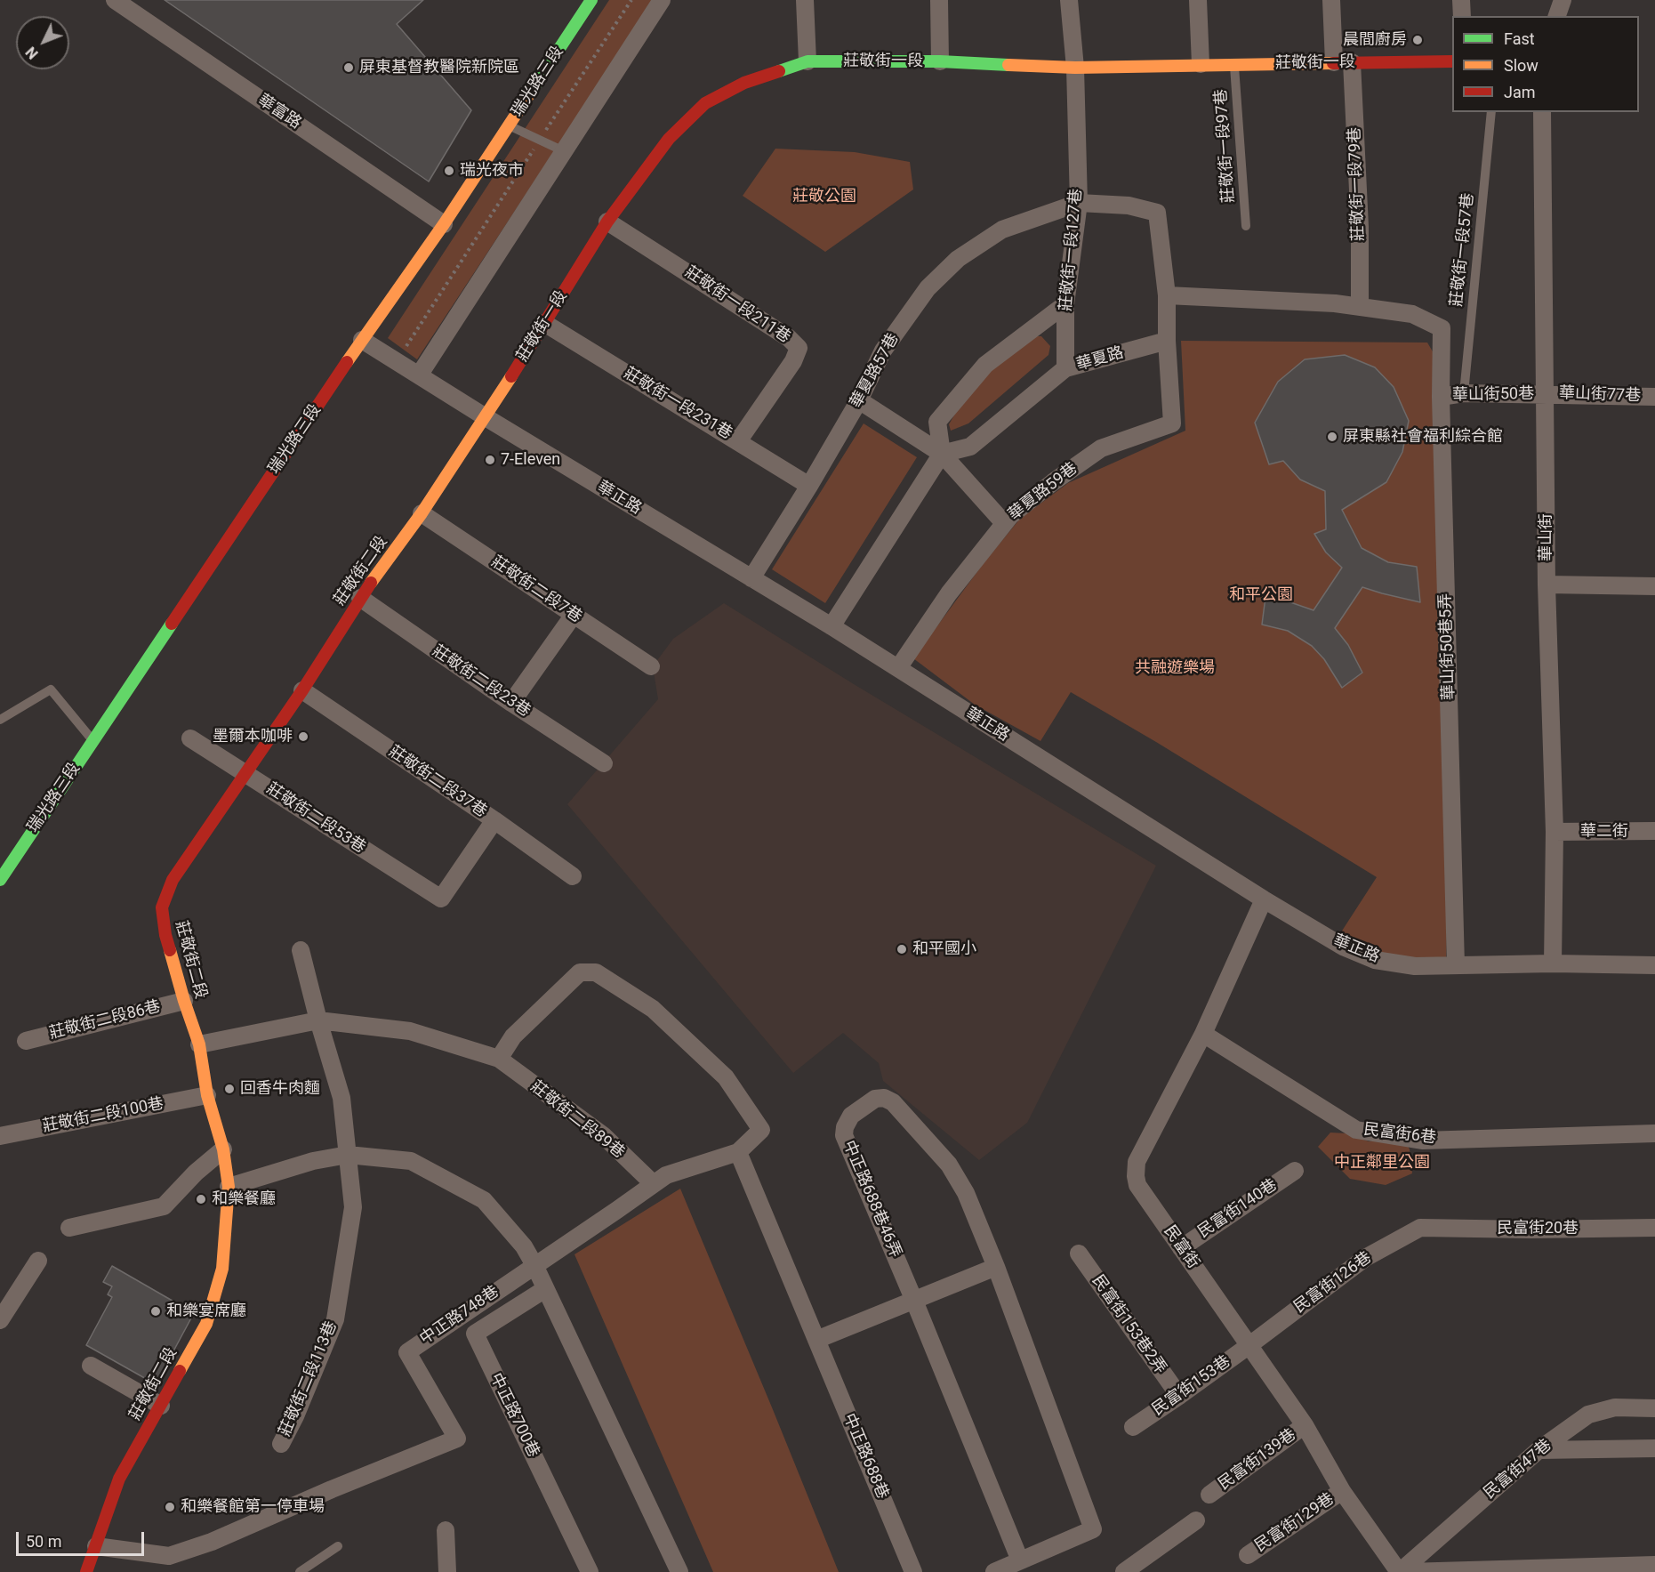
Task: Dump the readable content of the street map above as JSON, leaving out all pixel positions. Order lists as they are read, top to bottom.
{
  "streets": {
    "street": [
      "莊敬街一段",
      "瑞光路三段",
      "華富路",
      "莊敬街一段79巷",
      "莊敬街一段127巷",
      "莊敬街一段211巷",
      "華夏路",
      "華夏路57巷",
      "華山街50巷",
      "華山街77巷",
      "莊敬街一段231巷",
      "華夏路59巷",
      "華正路",
      "華山街",
      "莊敬街二段",
      "莊敬街二段7巷",
      "華山街50巷5弄",
      "莊敬街二段23巷",
      "莊敬街二段37巷",
      "莊敬街二段53巷",
      "華二街",
      "莊敬街二段86巷",
      "莊敬街二段100巷",
      "莊敬街二段89巷",
      "民富街6巷",
      "中正路688巷46弄",
      "民富街140巷",
      "民富街20巷",
      "民富街",
      "民富街126巷",
      "中正路748巷",
      "民富街153巷2弄",
      "莊敬街二段113巷",
      "民富街153巷",
      "中正路700巷",
      "中正路688巷",
      "民富街139巷",
      "民富街47巷",
      "民富街129巷"
    ],
    "lane": ["莊敬街一段97巷", "莊敬街一段57巷"]
  },
  "crossings": [
    ["莊敬街一段", "莊敬街一段97巷"],
    ["莊敬街一段", "莊敬街一段79巷"],
    ["莊敬街一段", "莊敬街一段127巷"],
    ["莊敬街一段", "莊敬街一段211巷"],
    ["莊敬街一段", "莊敬街一段231巷"],
    ["莊敬街一段", "華正路"],
    ["莊敬街一段", "莊敬街二段"],
    ["瑞光路三段", "華富路"],
    ["瑞光路三段", "華正路"],
    ["莊敬街一段79巷", "華山街50巷5弄"],
    ["莊敬街一段127巷", "華夏路"],
    ["莊敬街一段127巷", "華夏路57巷"],
    ["莊敬街一段57巷", "華山街50巷"],
    ["莊敬街一段211巷", "莊敬街一段231巷"],
    ["華夏路", "華夏路59巷"],
    ["華夏路57巷", "莊敬街一段231巷"],
    ["華夏路57巷", "華正路"],
    ["華山街50巷", "華山街77巷"],
    ["華山街50巷", "華山街"],
    ["華山街50巷", "華山街50巷5弄"],
    ["華山街77巷", "華山街"],
    ["華夏路59巷", "華正路"],
    ["華正路", "華山街"],
    ["華正路", "莊敬街二段"],
    ["華正路", "華山街50巷5弄"],
    ["華正路", "民富街"],
    ["華山街", "華二街"],
    ["莊敬街二段", "莊敬街二段7巷"],
    ["莊敬街二段", "莊敬街二段23巷"],
    ["莊敬街二段", "莊敬街二段37巷"],
    ["莊敬街二段", "莊敬街二段53巷"],
    ["莊敬街二段", "莊敬街二段86巷"],
    ["莊敬街二段", "莊敬街二段100巷"],
    ["莊敬街二段", "莊敬街二段89巷"],
    ["莊敬街二段", "中正路748巷"],
    ["莊敬街二段37巷", "莊敬街二段53巷"],
    ["莊敬街二段89巷", "中正路748巷"],
    ["莊敬街二段89巷", "莊敬街二段113巷"],
    ["民富街6巷", "民富街"],
    ["民富街140巷", "民富街"],
    ["民富街20巷", "民富街126巷"],
    ["民富街", "民富街126巷"],
    ["民富街", "民富街153巷"],
    ["民富街", "民富街139巷"],
    ["民富街", "民富街47巷"],
    ["民富街", "民富街129巷"],
    ["民富街126巷", "民富街153巷"],
    ["中正路748巷", "中正路688巷"],
    ["民富街153巷2弄", "民富街153巷"]
  ],
  "parks": [
    "莊敬公園",
    "和平公園",
    "共融遊樂場",
    "中正鄰里公園"
  ],
  "places": [
    "晨間廚房",
    "屏東基督教醫院新院區",
    "瑞光夜市",
    "屏東縣社會福利綜合館",
    "7-Eleven",
    "墨爾本咖啡",
    "和平國小",
    "回香牛肉麵",
    "和樂餐廳",
    "和樂宴席廳",
    "和樂餐館第一停車場"
  ],
  "legend": ["Fast", "Slow", "Jam"],
  "scale_bar": "50 m",
  "north": "bottom left"
}
